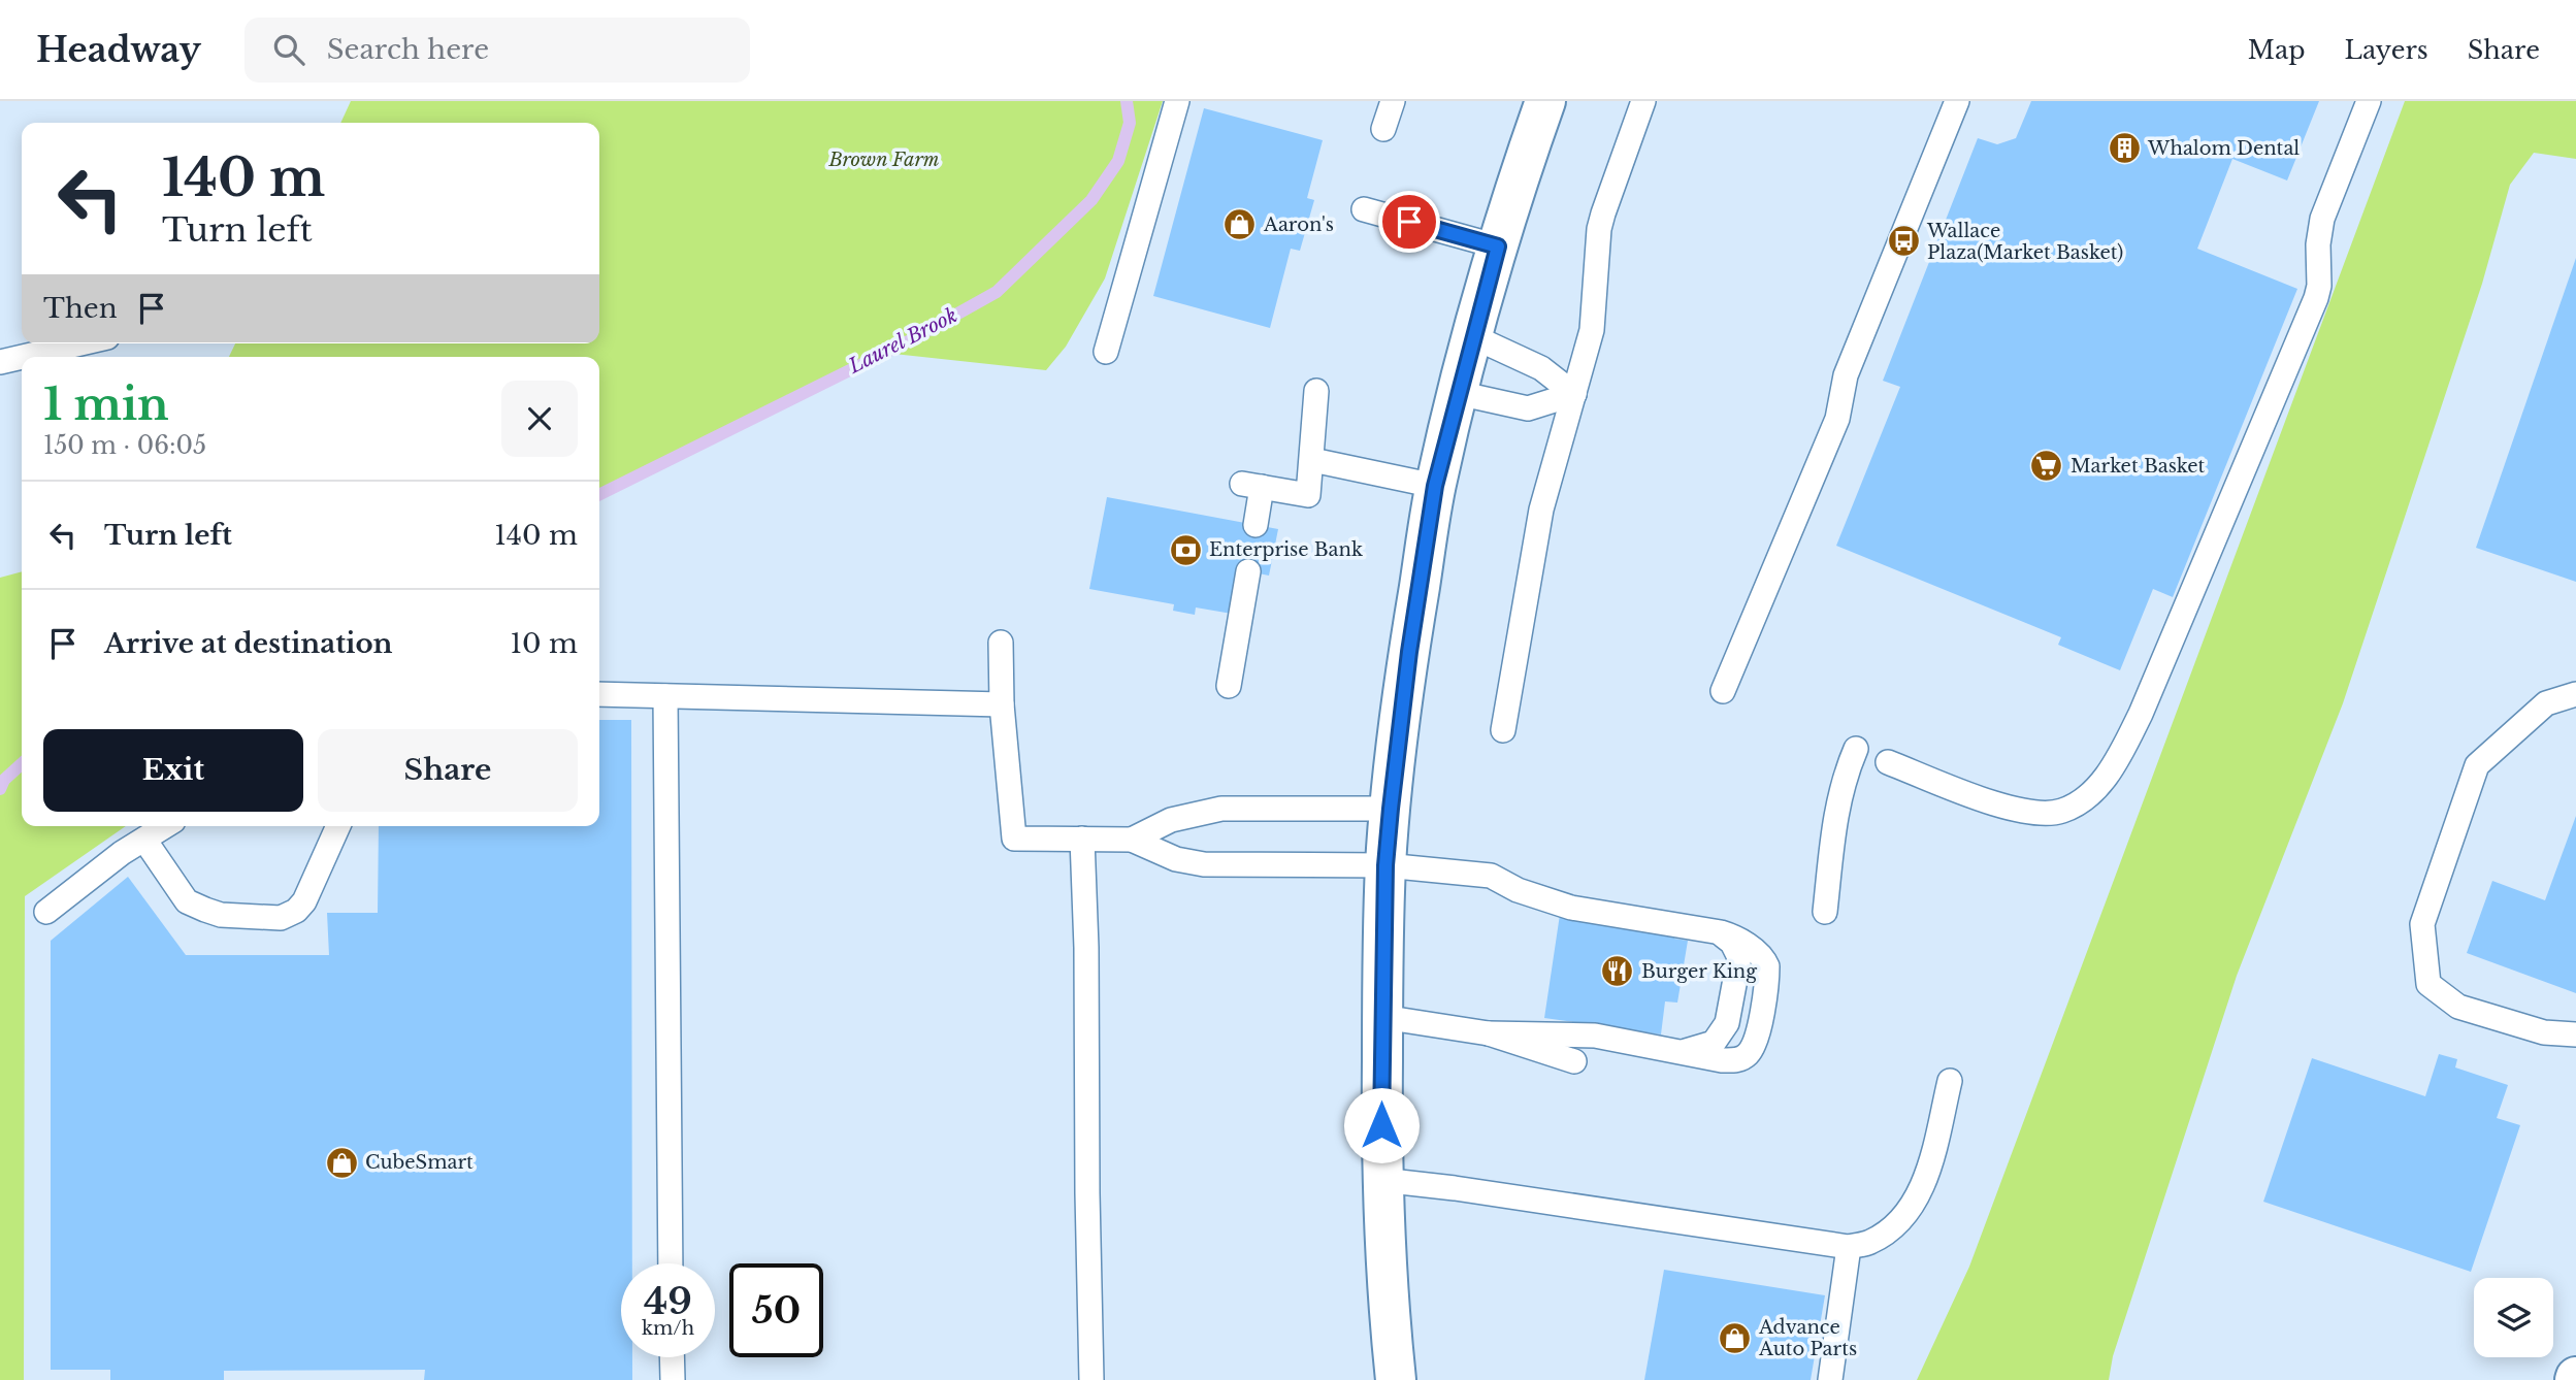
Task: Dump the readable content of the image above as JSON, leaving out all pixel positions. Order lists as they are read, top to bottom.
{
  "water": ["Laurel Brook"],
  "parks": ["Brown Farm"],
  "places": {
    "building": ["Whalom Dental"],
    "shop": ["Aaron's", "CubeSmart", "Advance Auto Parts"],
    "bus stop": ["Wallace Plaza(Market Basket)"],
    "supermarket": ["Market Basket"],
    "bank": ["Enterprise Bank"],
    "restaurant": ["Burger King"]
  },
  "page": {
    "header": "Headway",
    "search": "Search here",
    "nav": ["Map", "Layers", "Share"],
    "turn": ["140 m", "Turn left"],
    "then": "Then",
    "heading": ["1 min", "150 m · 06:05"],
    "list": [
      {
        "name": "Turn left",
        "value": "140 m"
      },
      {
        "name": "Arrive at destination",
        "value": "10 m"
      }
    ],
    "buttons": ["Exit", "Share"],
    "speed": "49 km/h",
    "limit": "50"
  }
}
